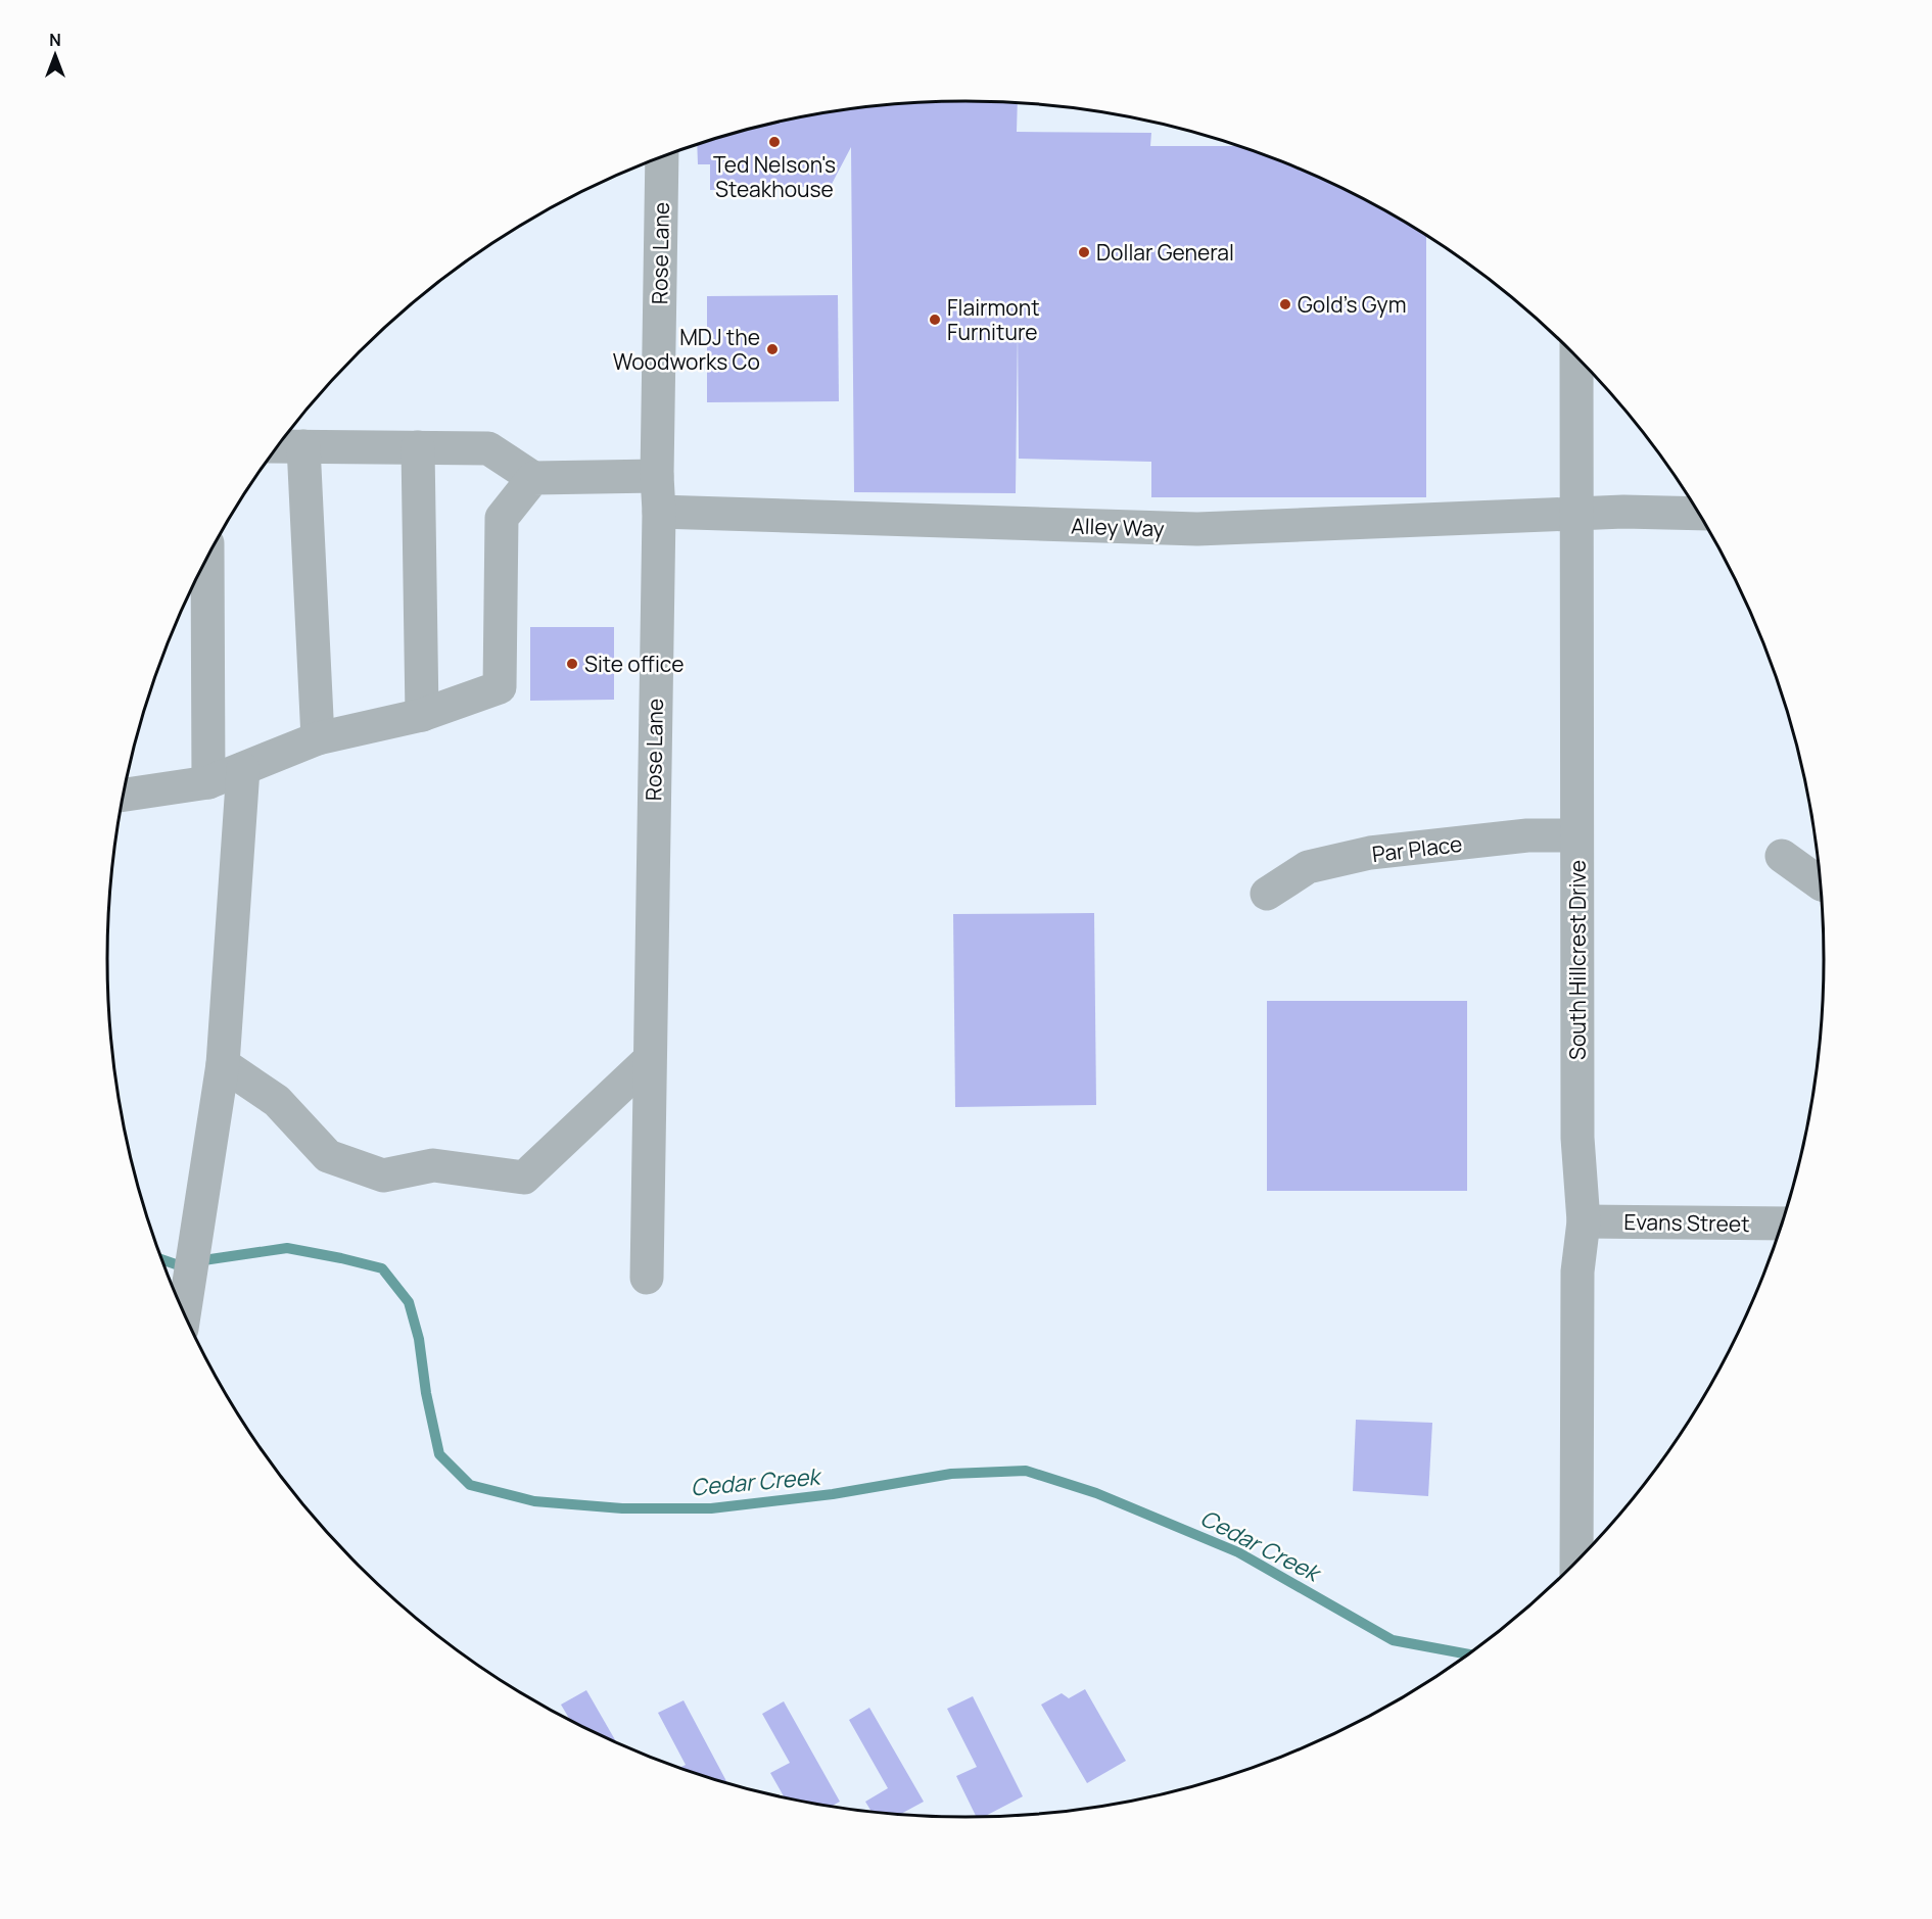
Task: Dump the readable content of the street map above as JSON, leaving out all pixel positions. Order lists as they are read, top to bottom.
{
  "streets": {
    "street": [
      "Rose Lane",
      "Alley Way",
      "Par Place",
      "South Hillcrest Drive",
      "Evans Street"
    ]
  },
  "crossings": [
    ["Rose Lane", "Alley Way"],
    ["Alley Way", "South Hillcrest Drive"],
    ["Par Place", "South Hillcrest Drive"],
    ["South Hillcrest Drive", "Evans Street"]
  ],
  "water": ["Cedar Creek"],
  "places": [
    "Ted Nelson's Steakhouse",
    "Dollar General",
    "Gold's Gym",
    "Flairmont Furniture",
    "MDJ the Woodworks Co",
    "Site office"
  ],
  "north": "top"
}
